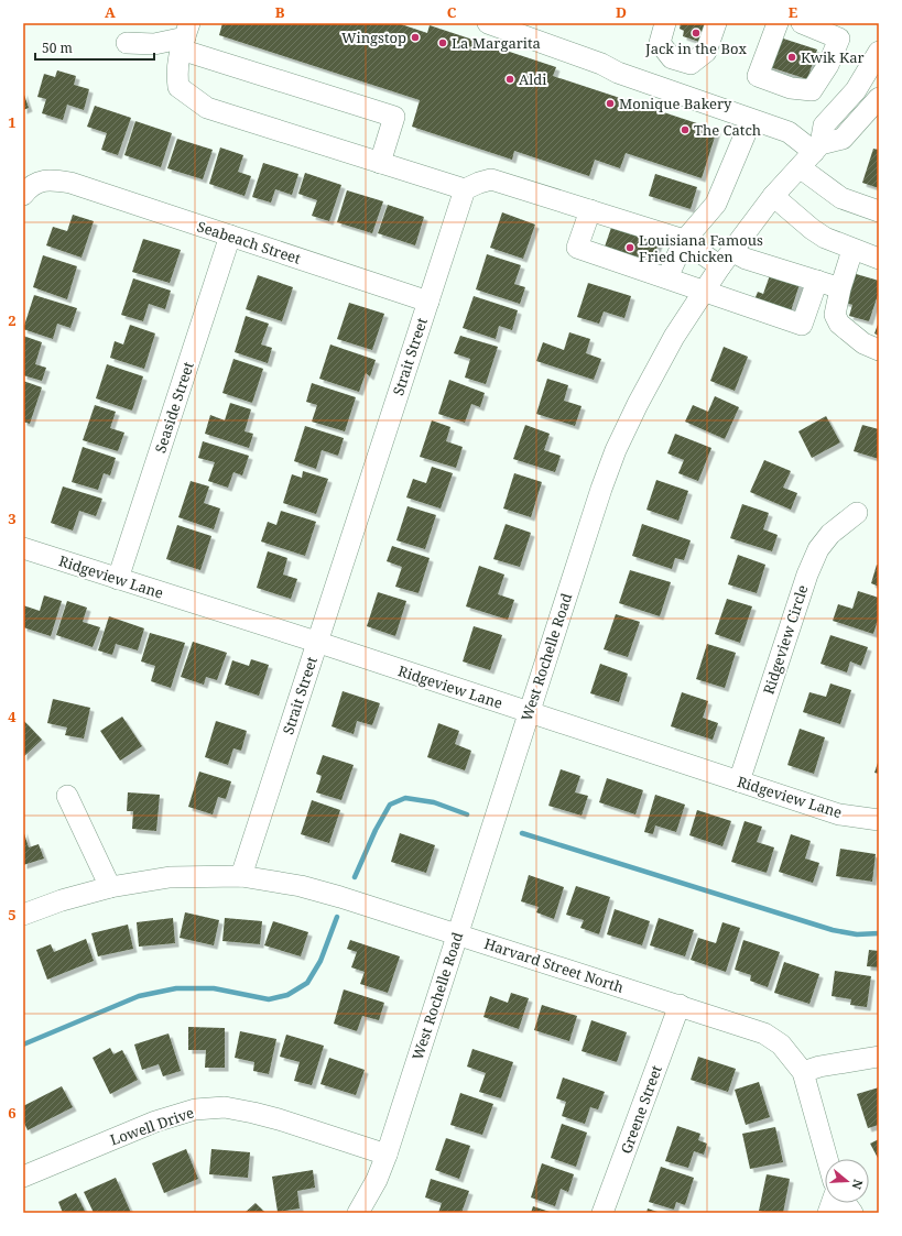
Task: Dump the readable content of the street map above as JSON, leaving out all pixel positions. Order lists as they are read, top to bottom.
{
  "streets": {
    "street": [
      "Seabeach Street",
      "Strait Street",
      "Seaside Street",
      "Ridgeview Lane",
      "Ridgeview Circle",
      "West Rochelle Road",
      "Harvard Street North",
      "Greene Street",
      "Lowell Drive"
    ]
  },
  "crossings": [
    ["Seabeach Street", "Strait Street"],
    ["Seabeach Street", "Seaside Street"],
    ["Strait Street", "Ridgeview Lane"],
    ["Strait Street", "Harvard Street North"],
    ["Seaside Street", "Ridgeview Lane"],
    ["Ridgeview Lane", "Ridgeview Circle"],
    ["Ridgeview Lane", "West Rochelle Road"],
    ["West Rochelle Road", "Harvard Street North"],
    ["West Rochelle Road", "Lowell Drive"],
    ["Harvard Street North", "Greene Street"]
  ],
  "places": [
    "Jack in the Box",
    "Wingstop",
    "La Margarita",
    "Kwik Kar",
    "Aldi",
    "Monique Bakery",
    "The Catch",
    "Louisiana Famous Fried Chicken"
  ],
  "scale_bar": "50 m",
  "north": "right",
  "grid": {
    "columns": [
      "A",
      "B",
      "C",
      "D",
      "E"
    ],
    "rows": [
      "1",
      "2",
      "3",
      "4",
      "5",
      "6"
    ]
  }
}
